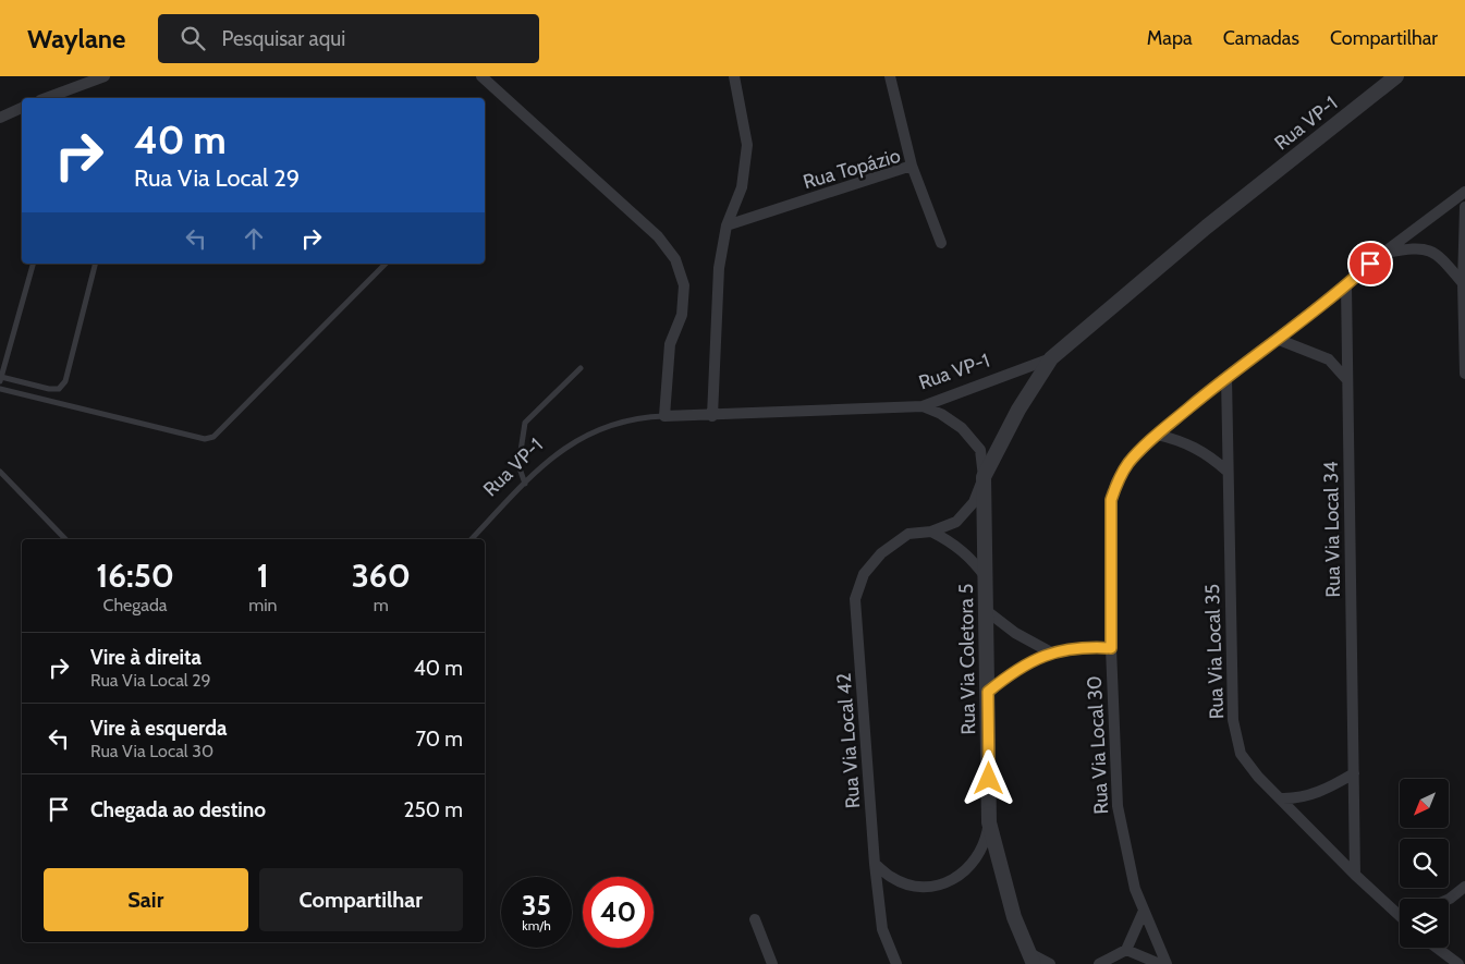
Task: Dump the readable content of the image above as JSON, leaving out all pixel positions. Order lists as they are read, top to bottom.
{
  "streets": {
    "street": [
      "Rua VP-1",
      "Rua Topázio",
      "Rua Via Local 34",
      "Rua Via Local 35",
      "Rua Via Coletora 5",
      "Rua Via Local 42",
      "Rua Via Local 30"
    ]
  },
  "crossings": [
    ["Rua VP-1", "Rua Via Coletora 5"],
    ["Rua Via Local 34", "Rua Via Local 35"],
    ["Rua Via Local 34", "Rua Via Local 30"],
    ["Rua Via Local 35", "Rua Via Local 30"]
  ],
  "north": "bottom left",
  "page": {
    "header": "Waylane",
    "search": "Pesquisar aqui",
    "nav": ["Mapa", "Camadas", "Compartilhar"],
    "turn": ["40 m", "Rua Via Local 29"],
    "eta": [
      "16:50",
      "Chegada",
      "1",
      "min",
      "360",
      "m"
    ],
    "list": [
      {
        "name": "Vire à direita",
        "note": "Rua Via Local 29",
        "value": "40 m"
      },
      {
        "name": "Vire à esquerda",
        "note": "Rua Via Local 30",
        "value": "70 m"
      },
      {
        "name": "Chegada ao destino",
        "value": "250 m"
      }
    ],
    "buttons": ["Sair", "Compartilhar"],
    "speed": "35 km/h",
    "limit": "40"
  }
}
